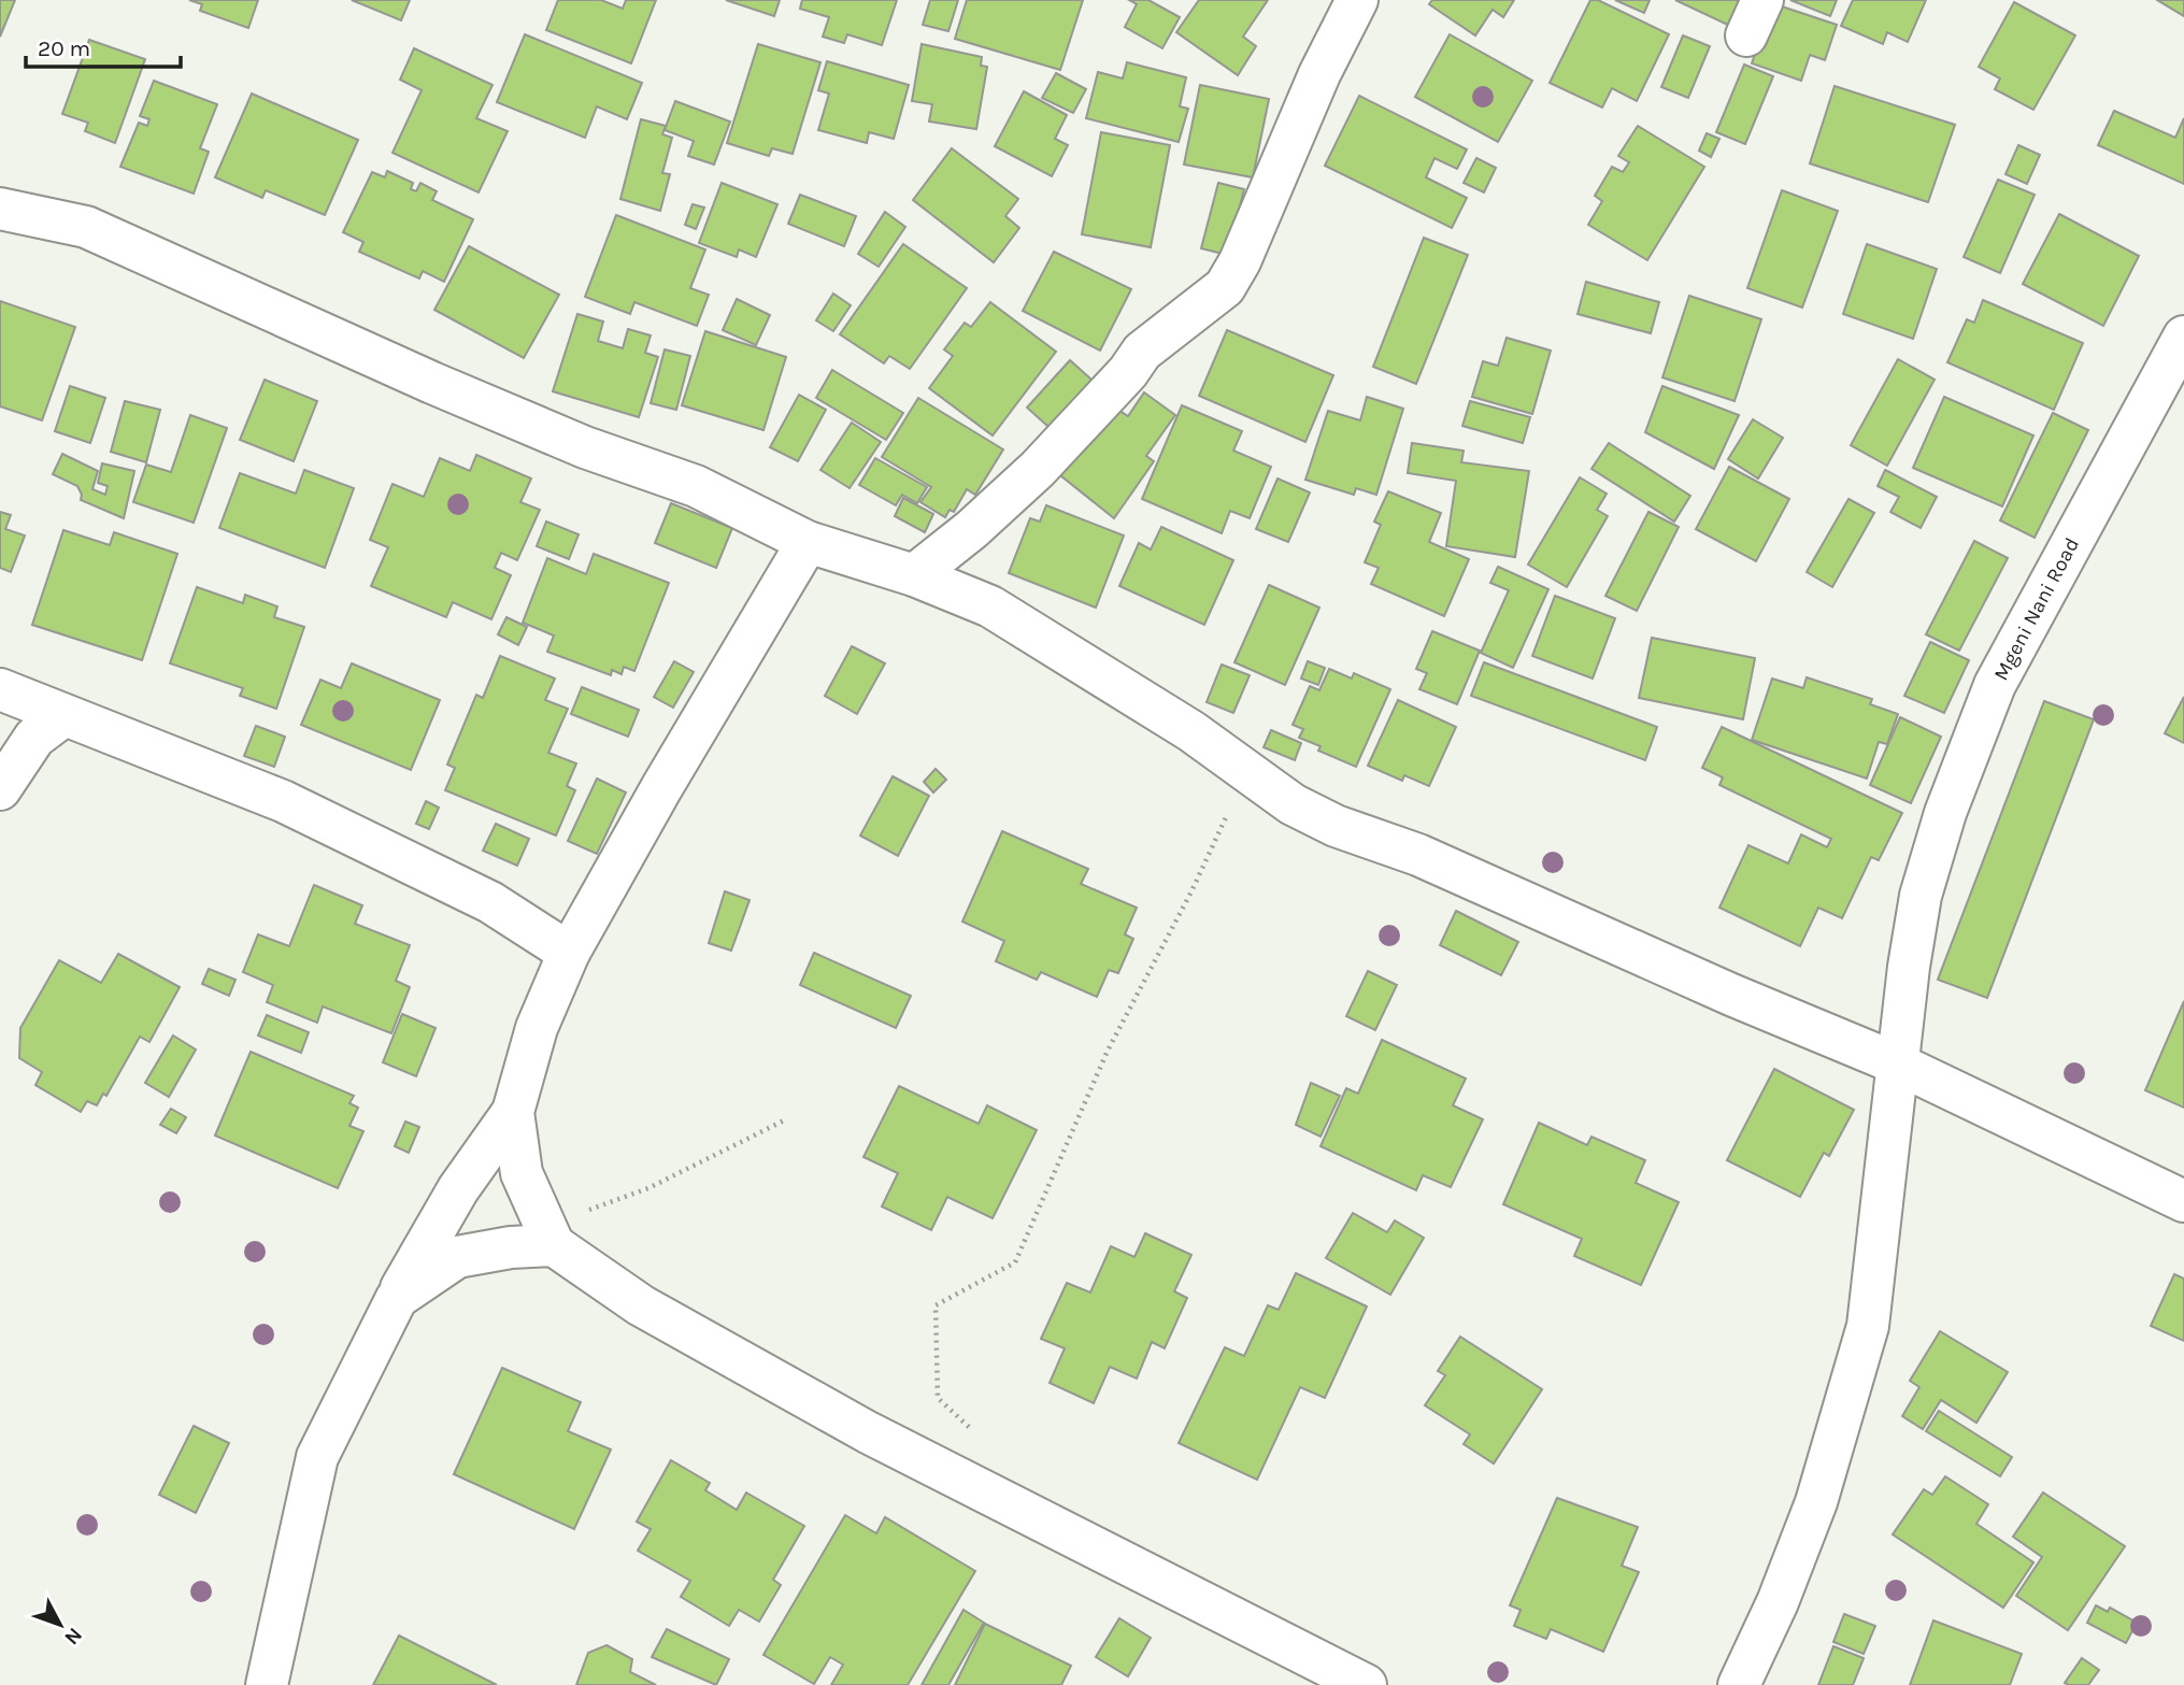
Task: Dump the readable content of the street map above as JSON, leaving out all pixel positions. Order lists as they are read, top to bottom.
{
  "streets": {
    "street": ["Mgeni Nani Road"]
  },
  "scale_bar": "20 m",
  "north": "bottom right"
}
